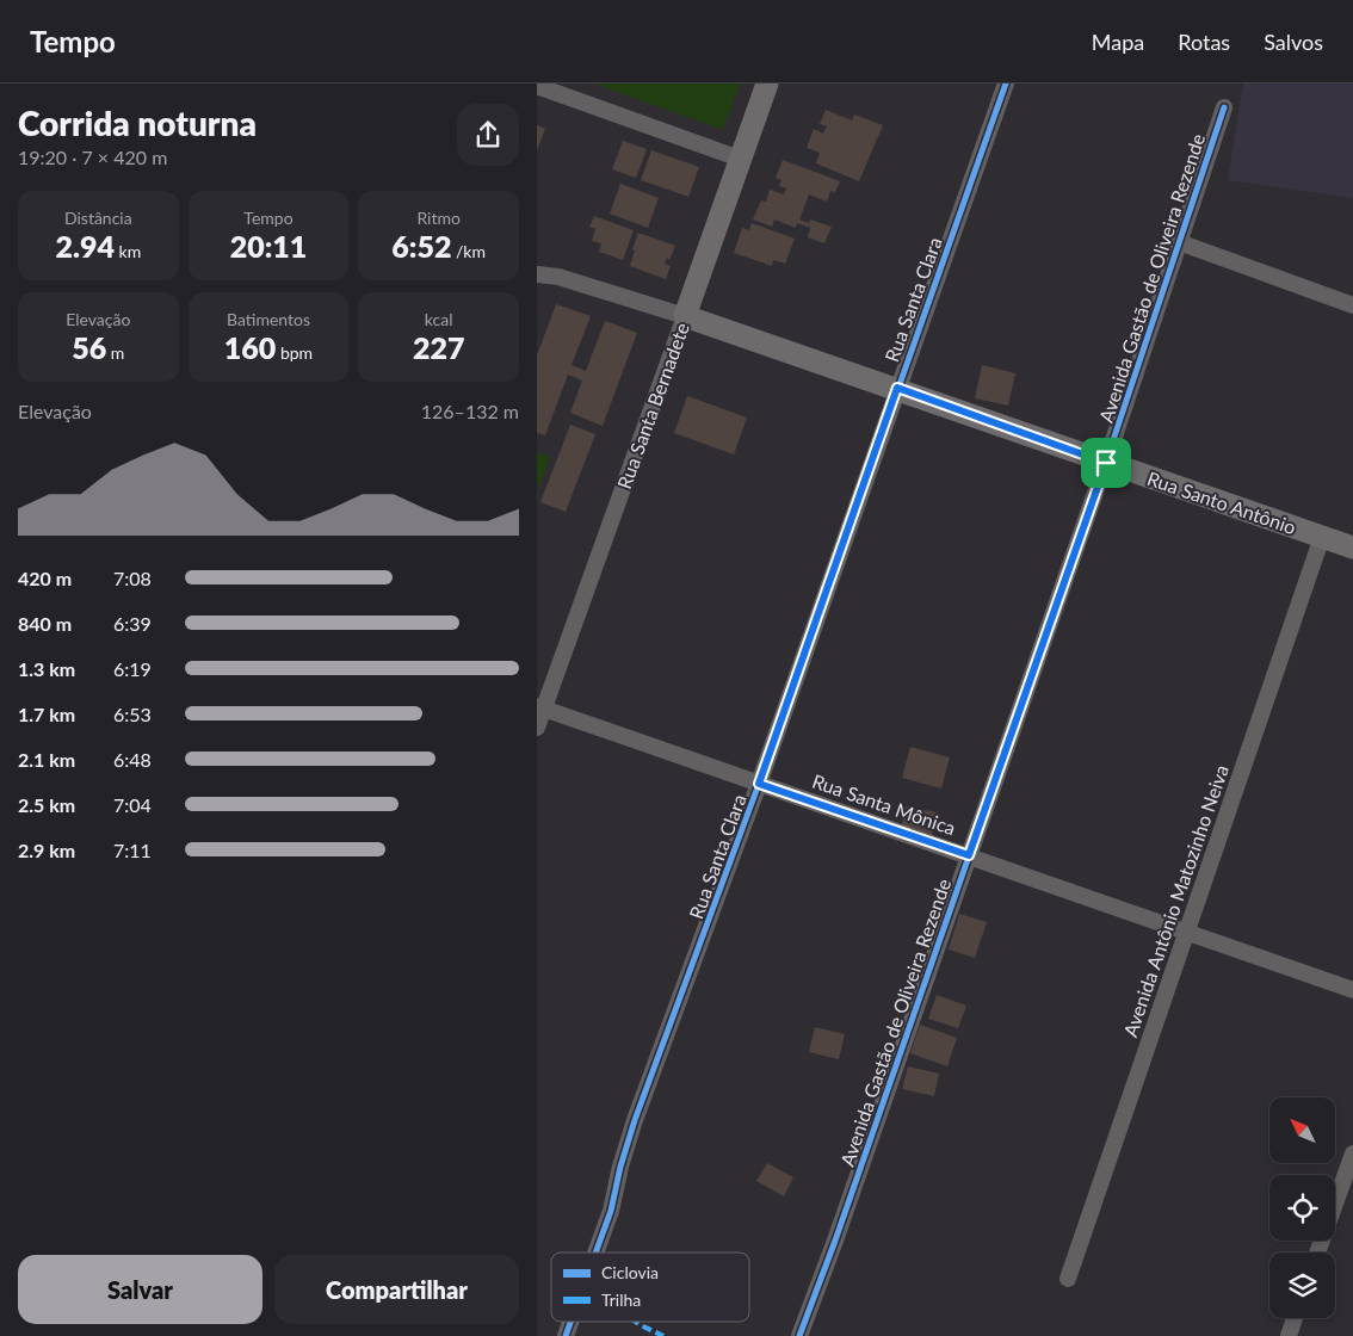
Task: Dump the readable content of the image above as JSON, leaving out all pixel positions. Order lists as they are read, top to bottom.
{
  "streets": {
    "main road": ["Rua Santa Bernadete", "Rua Santo Antônio"],
    "street": [
      "Avenida Gastão de Oliveira Rezende",
      "Rua Santa Clara",
      "Rua Santa Mônica",
      "Avenida Antônio Matozinho Neiva"
    ]
  },
  "crossings": [
    ["Avenida Gastão de Oliveira Rezende", "Rua Santo Antônio"],
    ["Avenida Gastão de Oliveira Rezende", "Rua Santa Mônica"],
    ["Rua Santa Clara", "Rua Santo Antônio"],
    ["Rua Santa Clara", "Rua Santa Mônica"],
    ["Rua Santa Bernadete", "Rua Santo Antônio"],
    ["Rua Santa Bernadete", "Rua Santa Mônica"],
    ["Rua Santo Antônio", "Avenida Antônio Matozinho Neiva"],
    ["Rua Santa Mônica", "Avenida Antônio Matozinho Neiva"]
  ],
  "legend": ["Ciclovia", "Trilha"],
  "north": "top left",
  "page": {
    "header": "Tempo",
    "nav": ["Mapa", "Rotas", "Salvos"],
    "heading": ["Corrida noturna", "19:20 · 7 × 420 m"],
    "stats": [
      ["Distância", "2.94 km"],
      ["Tempo", "20:11"],
      ["Ritmo", "6:52 /km"],
      ["Elevação", "56 m"],
      ["Batimentos", "160 bpm"],
      ["kcal", "227"]
    ],
    "chart": ["Elevação", "126–132 m"],
    "list": [
      {
        "name": "420 m",
        "note": "7:08"
      },
      {
        "name": "840 m",
        "note": "6:39"
      },
      {
        "name": "1.3 km",
        "note": "6:19"
      },
      {
        "name": "1.7 km",
        "note": "6:53"
      },
      {
        "name": "2.1 km",
        "note": "6:48"
      },
      {
        "name": "2.5 km",
        "note": "7:04"
      },
      {
        "name": "2.9 km",
        "note": "7:11"
      }
    ],
    "buttons": ["Salvar", "Compartilhar"]
  }
}
